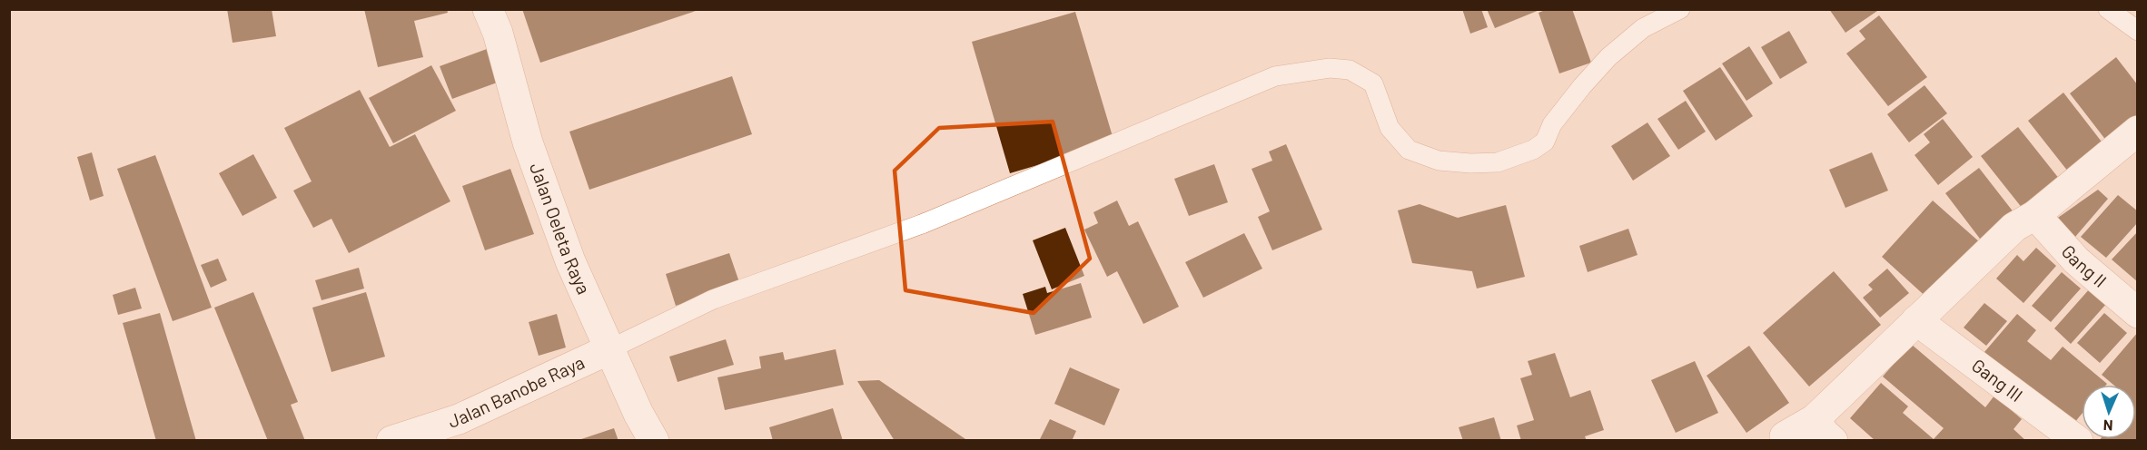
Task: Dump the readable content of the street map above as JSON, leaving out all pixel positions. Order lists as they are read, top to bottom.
{
  "streets": {
    "street": [
      "Jalan Oeleta Raya",
      "Gang II",
      "Gang III",
      "Jalan Banobe Raya"
    ]
  },
  "crossings": [
    ["Jalan Oeleta Raya", "Jalan Banobe Raya"]
  ],
  "north": "bottom"
}
